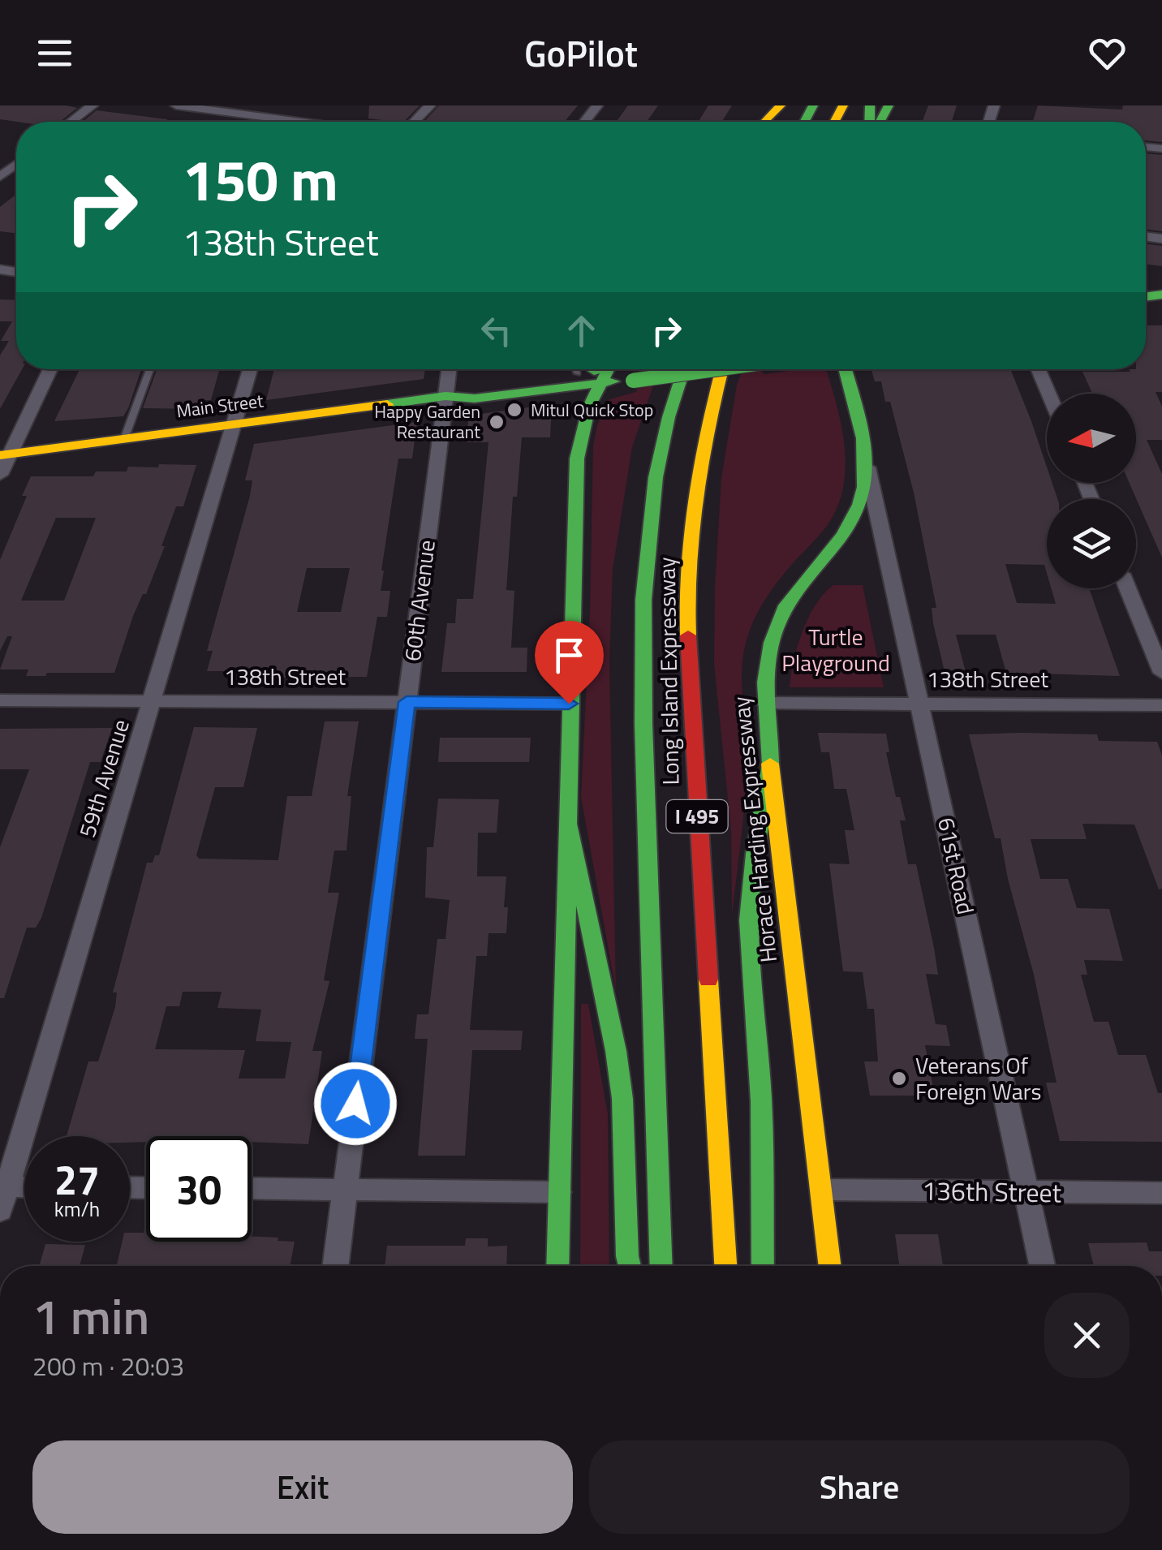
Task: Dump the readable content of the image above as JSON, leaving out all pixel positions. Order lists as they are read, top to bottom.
{
  "streets": {
    "main road": [
      "Main Street",
      "Long Island Expressway",
      "I 495",
      "Horace Harding Expressway"
    ],
    "street": [
      "60th Avenue",
      "138th Street",
      "59th Avenue",
      "61st Road",
      "136th Street"
    ]
  },
  "crossings": [
    ["Main Street", "60th Avenue"],
    ["Main Street", "59th Avenue"],
    ["60th Avenue", "138th Street"],
    ["138th Street", "59th Avenue"],
    ["138th Street", "Horace Harding Expressway"],
    ["138th Street", "61st Road"],
    ["Horace Harding Expressway", "61st Road"],
    ["Horace Harding Expressway", "136th Street"],
    ["61st Road", "136th Street"]
  ],
  "parks": ["Turtle Playground"],
  "places": ["Mitul Quick Stop", "Happy Garden Restaurant", "Veterans Of Foreign Wars"],
  "north": "left",
  "page": {
    "header": "GoPilot",
    "turn": ["150 m", "138th Street"],
    "speed": "27 km/h",
    "limit": "30",
    "heading": ["1 min", "200 m · 20:03"],
    "buttons": ["Exit", "Share"]
  }
}
